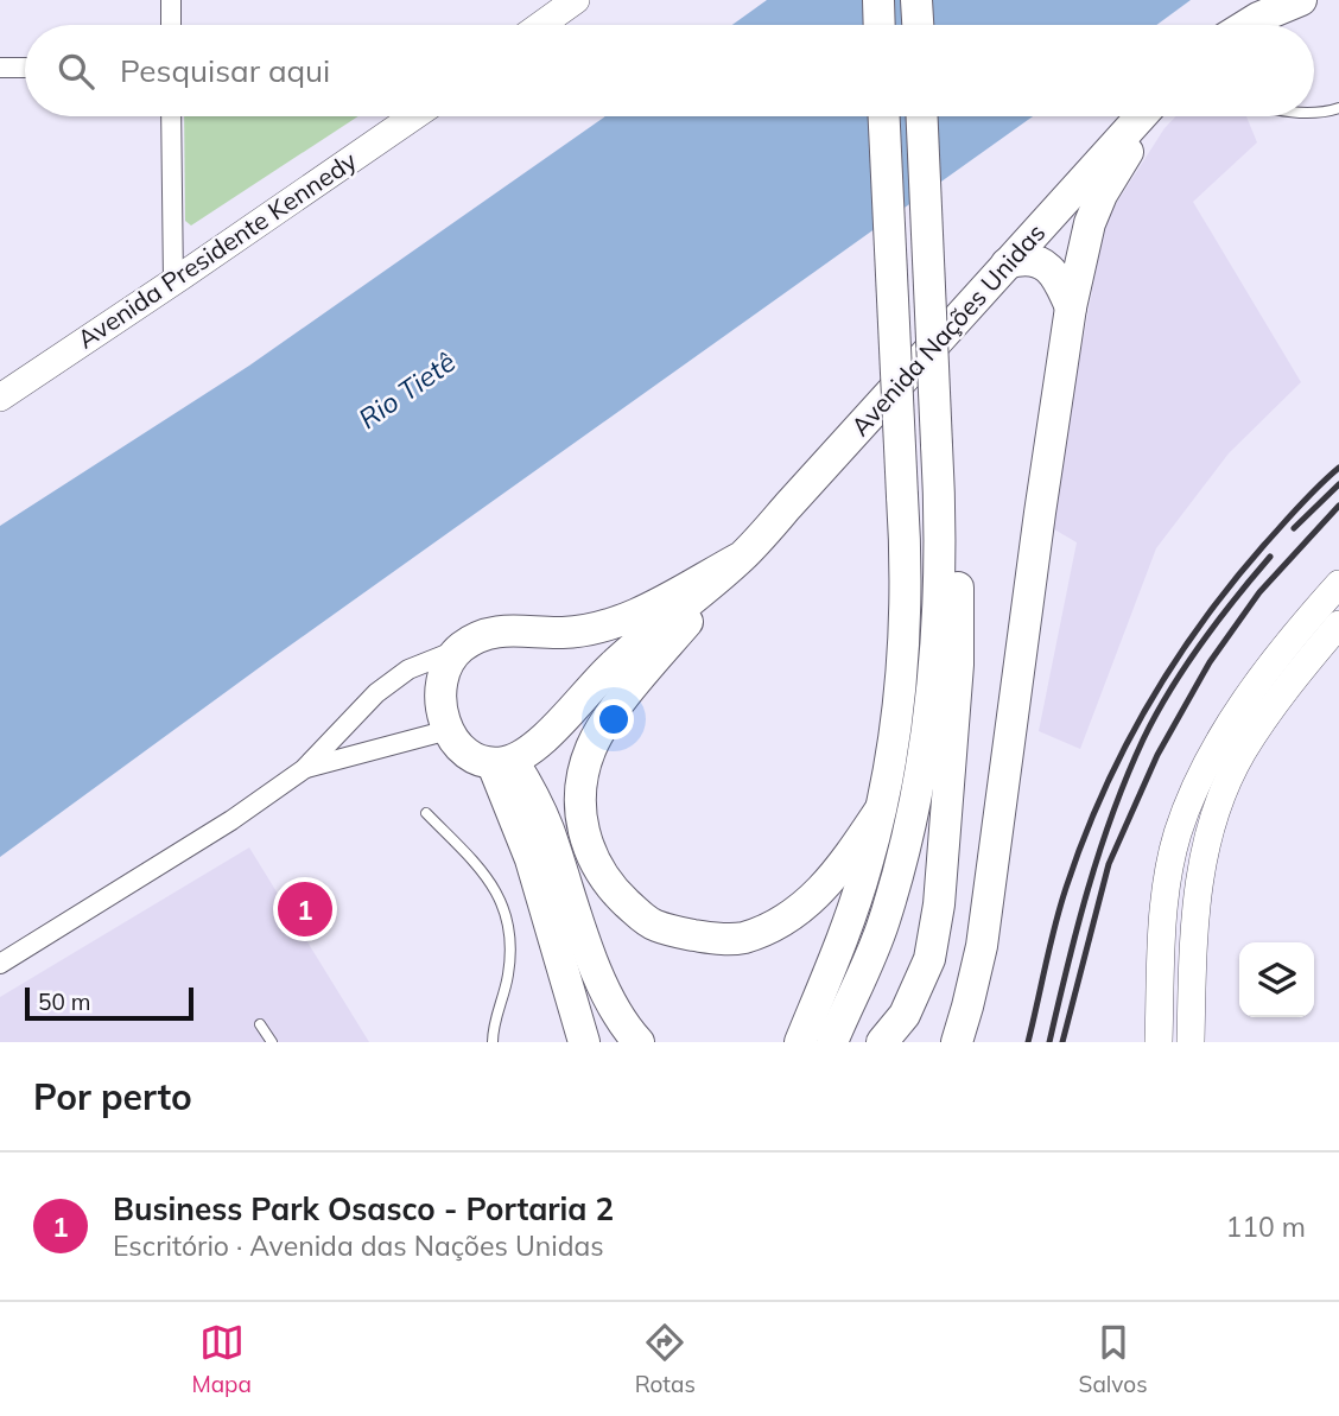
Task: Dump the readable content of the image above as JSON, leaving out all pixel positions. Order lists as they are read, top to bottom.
{
  "streets": {
    "main road": ["Avenida Presidente Kennedy", "Avenida Nações Unidas"]
  },
  "water": ["Rio Tietê"],
  "scale_bar": "50 m",
  "page": {
    "search": "Pesquisar aqui",
    "pins": "1",
    "scale": "50 m",
    "heading": "Por perto",
    "list": [
      {
        "mark": "1",
        "name": "Business Park Osasco - Portaria 2",
        "note": "Escritório · Avenida das Nações Unidas",
        "value": "110 m"
      }
    ],
    "nav": ["Mapa", "Rotas", "Salvos"]
  }
}
